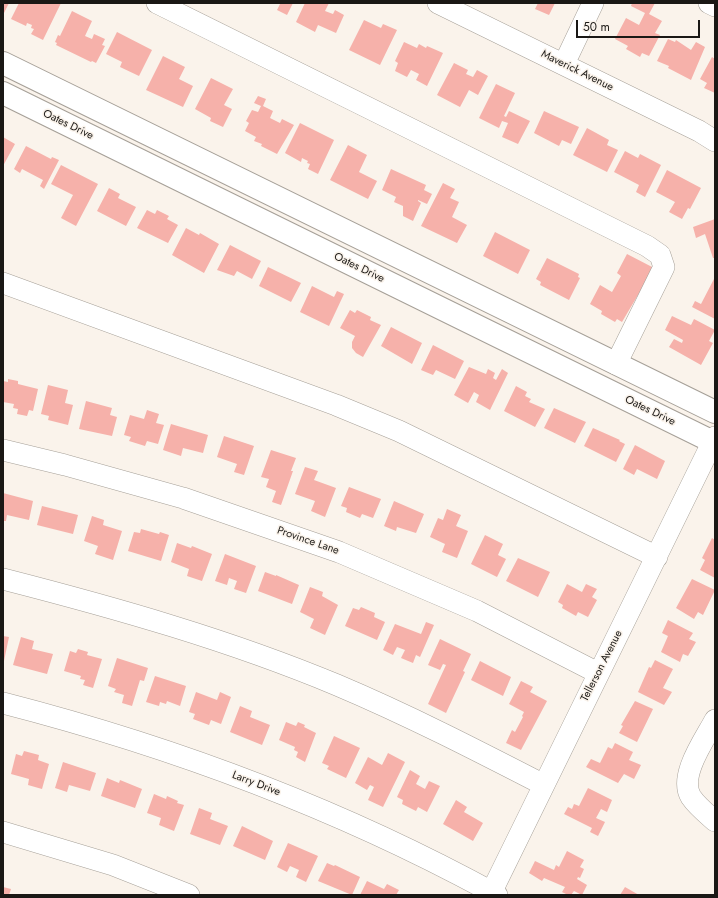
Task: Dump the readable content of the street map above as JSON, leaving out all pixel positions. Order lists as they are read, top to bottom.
{
  "streets": {
    "main road": ["Oates Drive"],
    "street": [
      "Maverick Avenue",
      "Province Lane",
      "Tellerson Avenue",
      "Larry Drive"
    ]
  },
  "crossings": [
    ["Oates Drive", "Tellerson Avenue"],
    ["Province Lane", "Tellerson Avenue"],
    ["Tellerson Avenue", "Larry Drive"]
  ],
  "scale_bar": "50 m"
}
